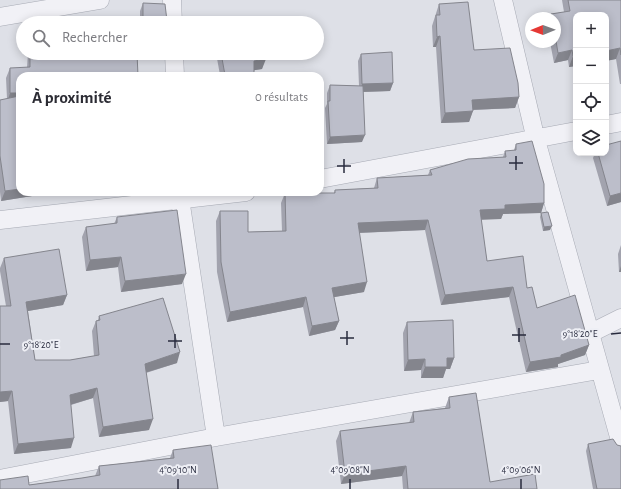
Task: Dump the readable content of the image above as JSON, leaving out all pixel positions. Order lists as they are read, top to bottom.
{
  "north": "left",
  "page": {
    "map_buttons": ["+", "−"],
    "search": "Rechercher",
    "heading": ["À proximité", "0 résultats"]
  },
  "coordinates": [
    "9°18'20\"E",
    "4°09'10\"N",
    "4°09'08\"N",
    "4°09'06\"N"
  ]
}
